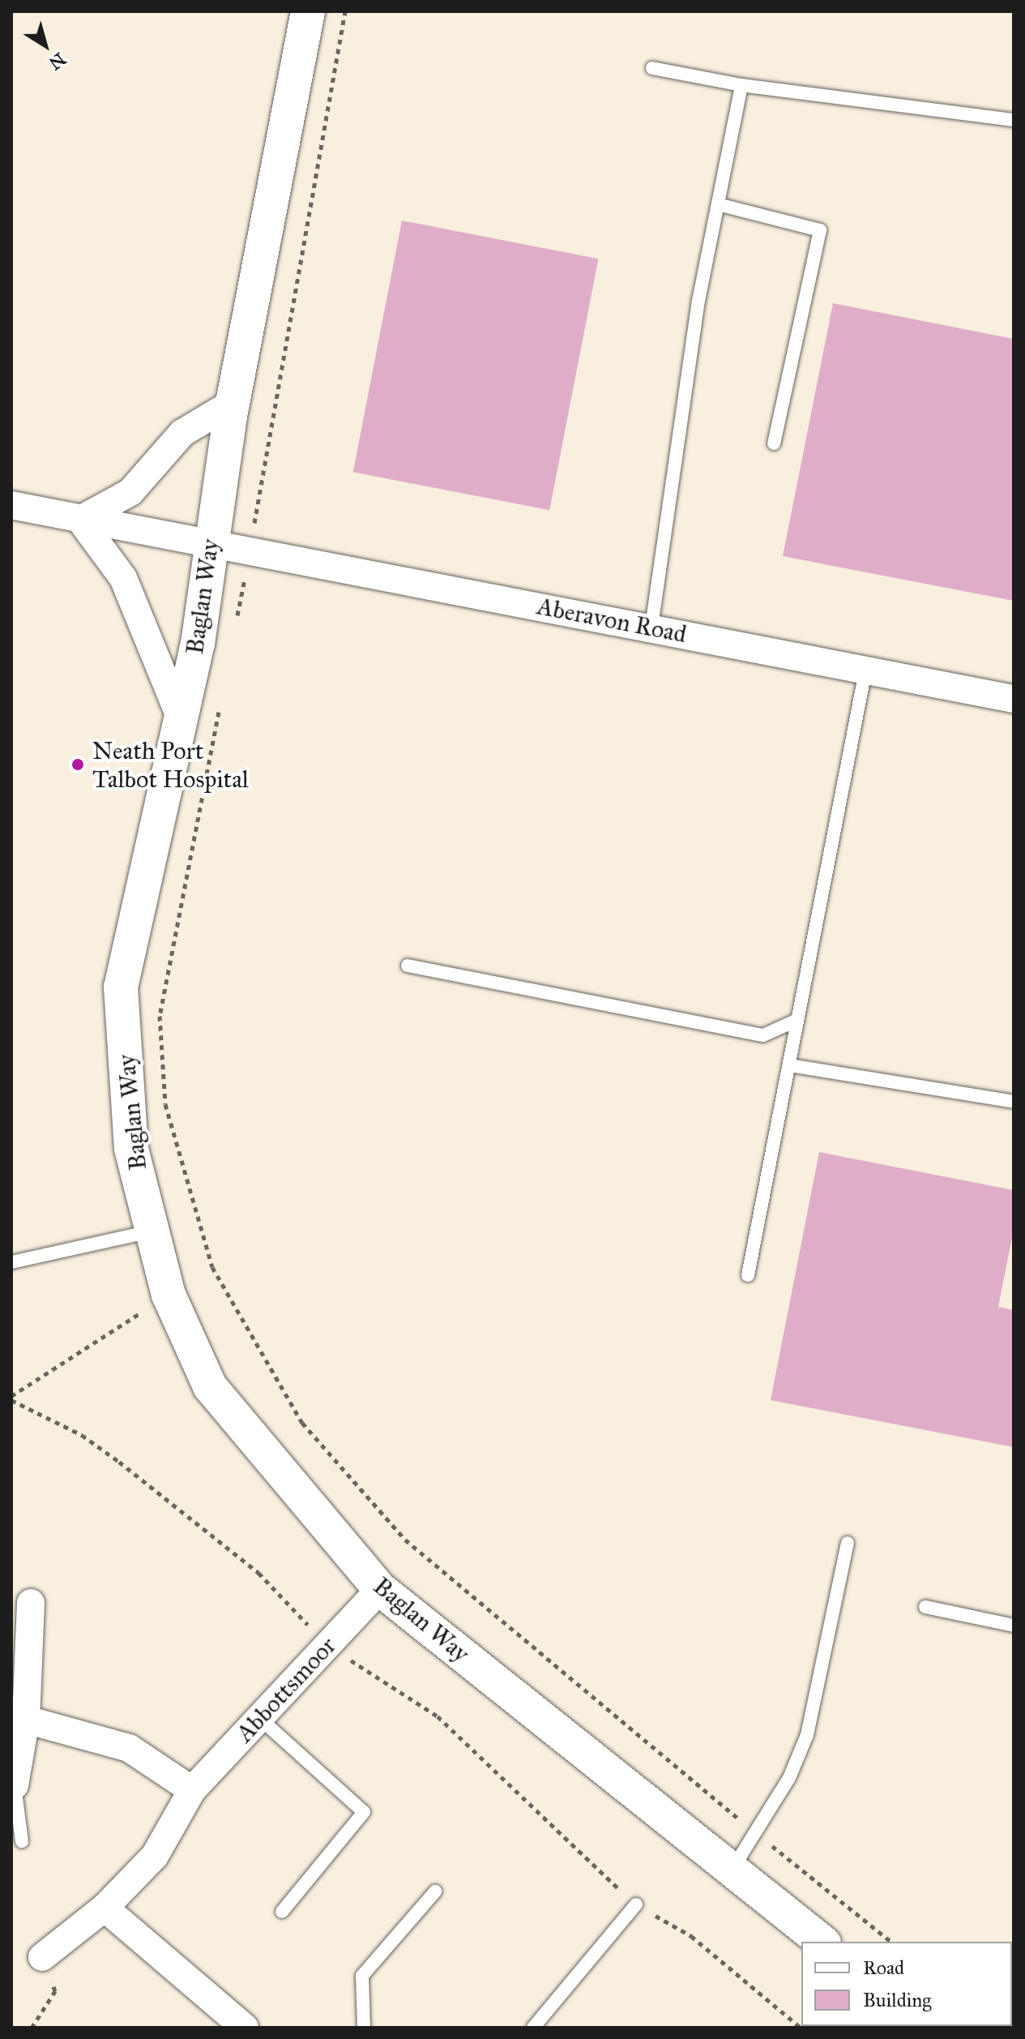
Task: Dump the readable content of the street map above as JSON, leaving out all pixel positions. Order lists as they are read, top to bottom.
{
  "streets": {
    "street": ["Baglan Way", "Aberavon Road", "Abbottsmoor"]
  },
  "crossings": [
    ["Baglan Way", "Aberavon Road"],
    ["Baglan Way", "Abbottsmoor"]
  ],
  "places": ["Neath Port Talbot Hospital"],
  "legend": ["Road", "Building"],
  "north": "bottom right"
}
